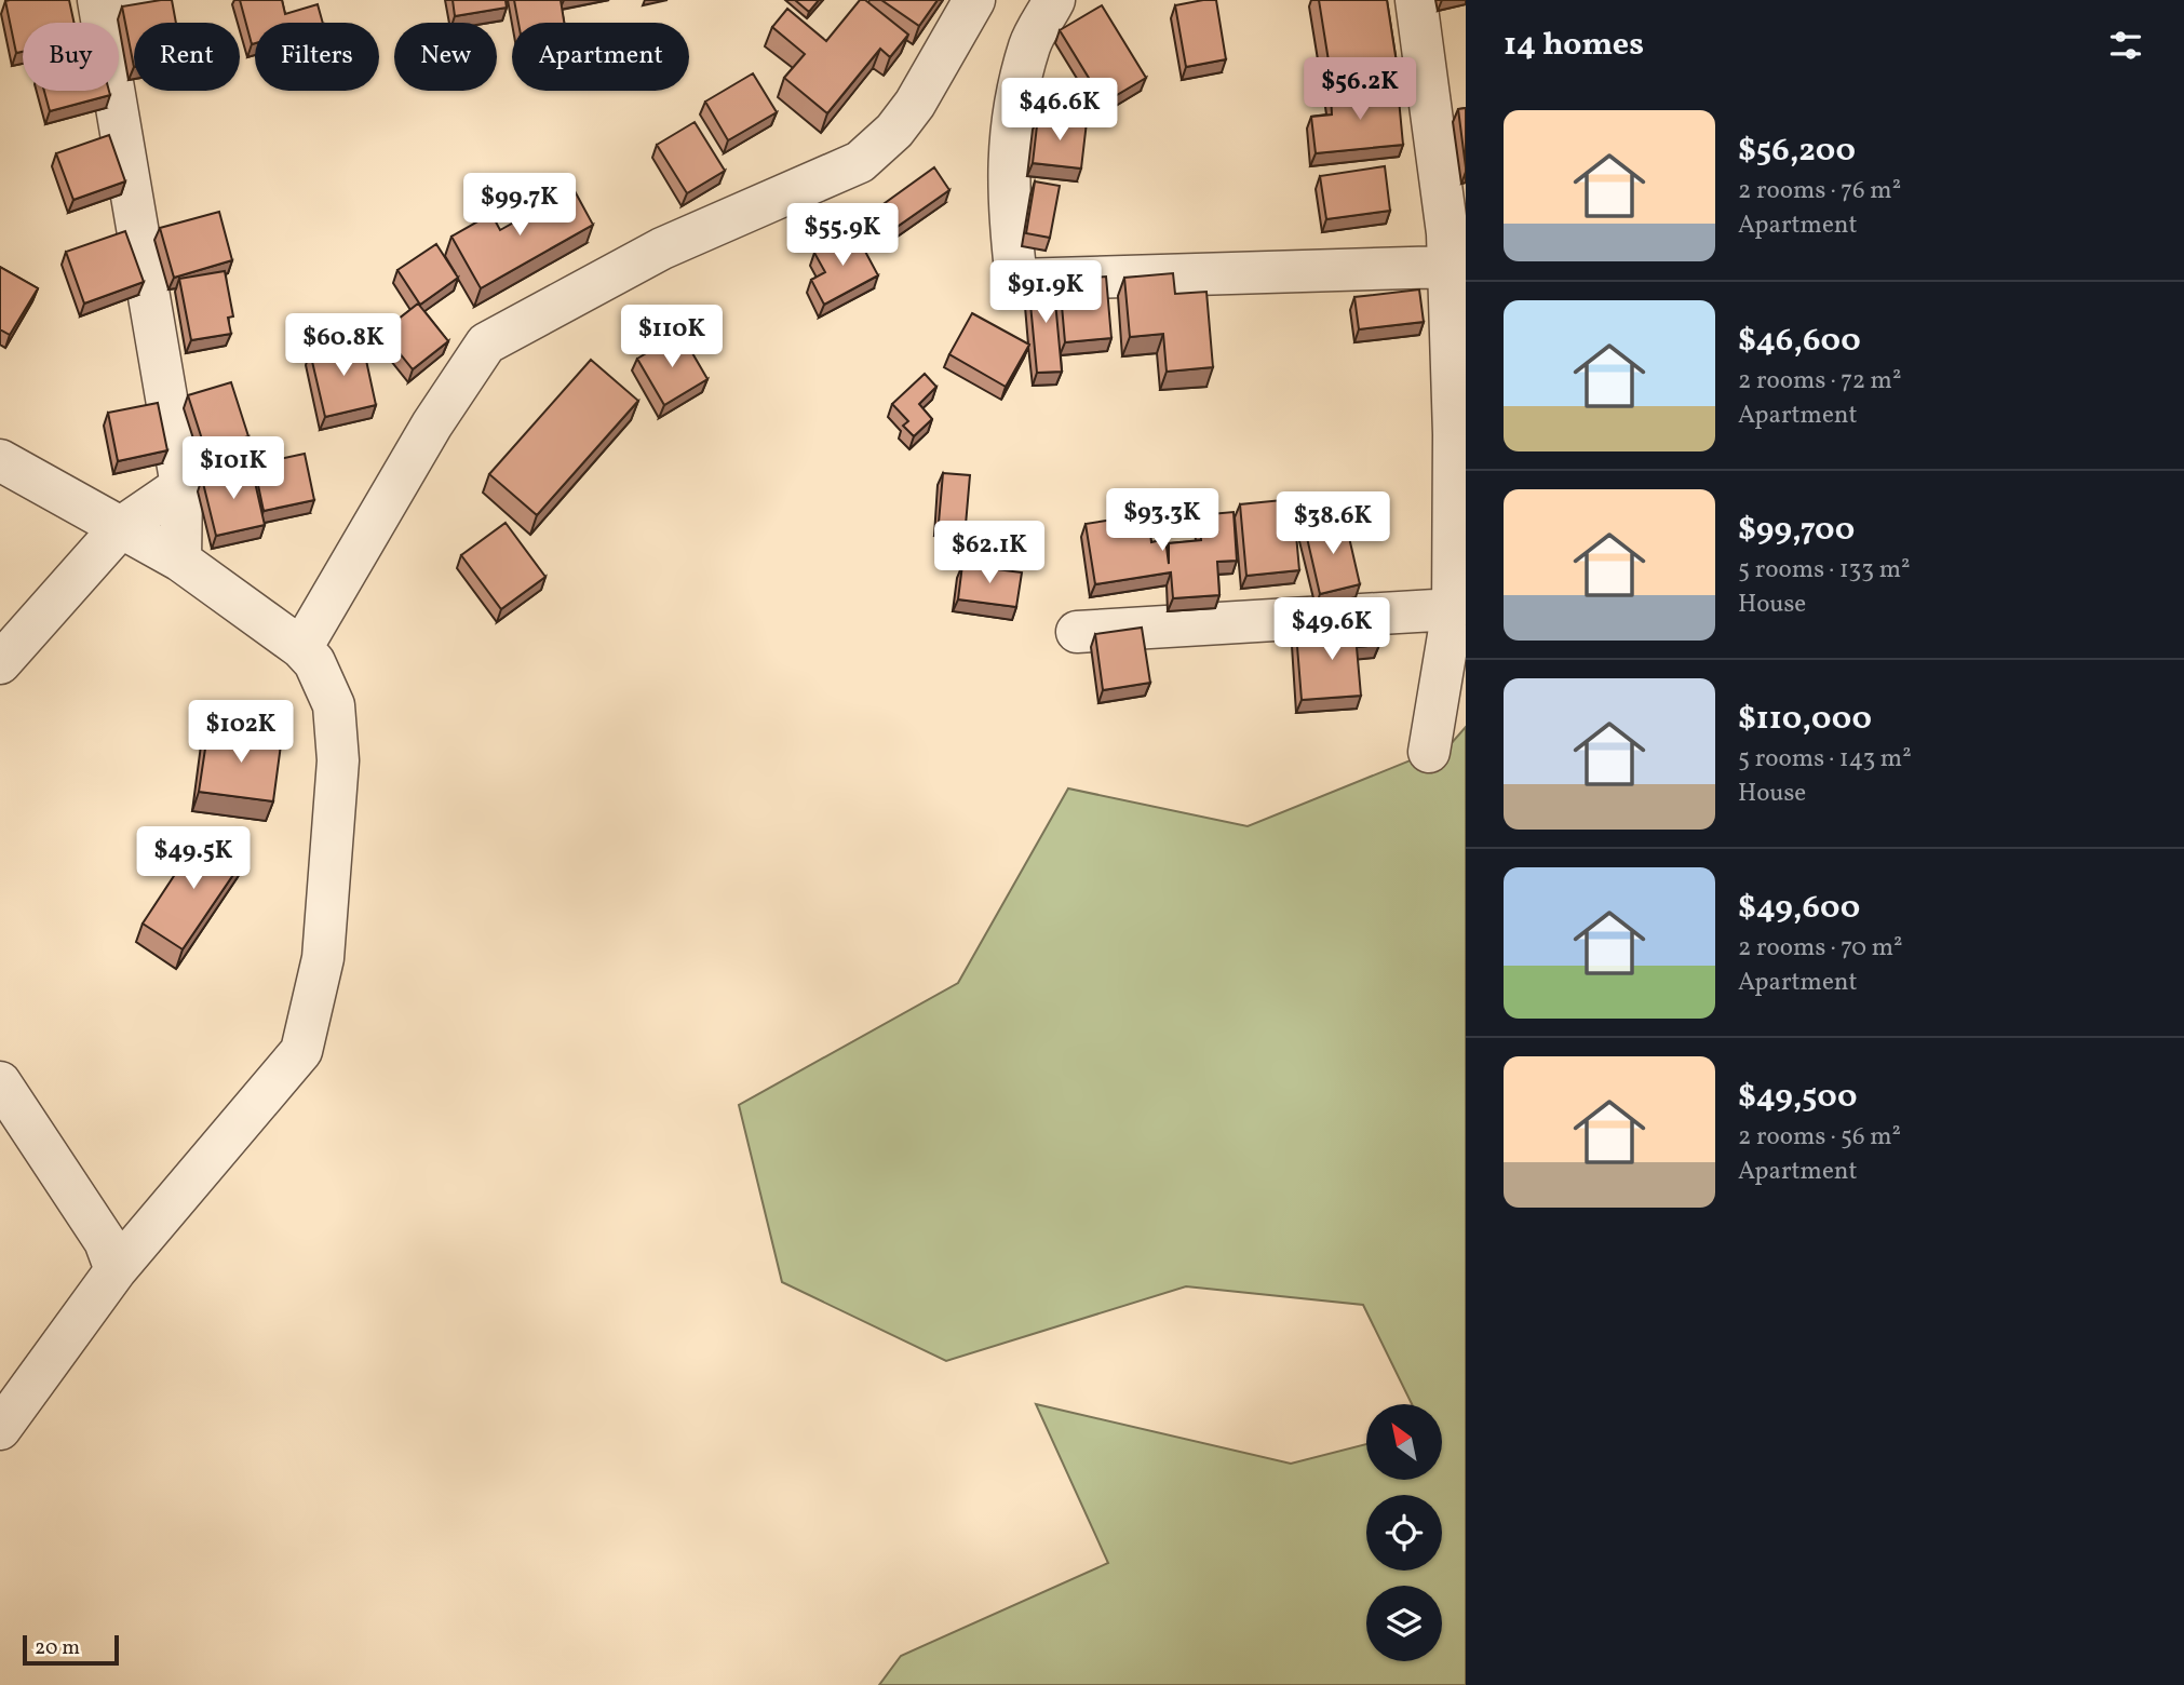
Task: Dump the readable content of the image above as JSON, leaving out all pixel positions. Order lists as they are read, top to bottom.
{
  "scale_bar": "20 m",
  "north": "top left",
  "page": {
    "heading": "14 homes",
    "chip": [
      "Buy",
      "Rent",
      "Filters",
      "New",
      "Apartment"
    ],
    "price": [
      "$56.2K",
      "$46.6K",
      "$99.7K",
      "$55.9K",
      "$91.9K",
      "$110K",
      "$60.8K",
      "$101K",
      "$93.3K",
      "$38.6K",
      "$62.1K",
      "$49.6K",
      "$102K",
      "$49.5K"
    ],
    "list": [
      {
        "name": "$56,200",
        "note": "2 rooms · 76 m² · Apartment"
      },
      {
        "name": "$46,600",
        "note": "2 rooms · 72 m² · Apartment"
      },
      {
        "name": "$99,700",
        "note": "5 rooms · 133 m² · House"
      },
      {
        "name": "$110,000",
        "note": "5 rooms · 143 m² · House"
      },
      {
        "name": "$49,600",
        "note": "2 rooms · 70 m² · Apartment"
      },
      {
        "name": "$49,500",
        "note": "2 rooms · 56 m² · Apartment"
      }
    ],
    "scale": "20 m"
  }
}
